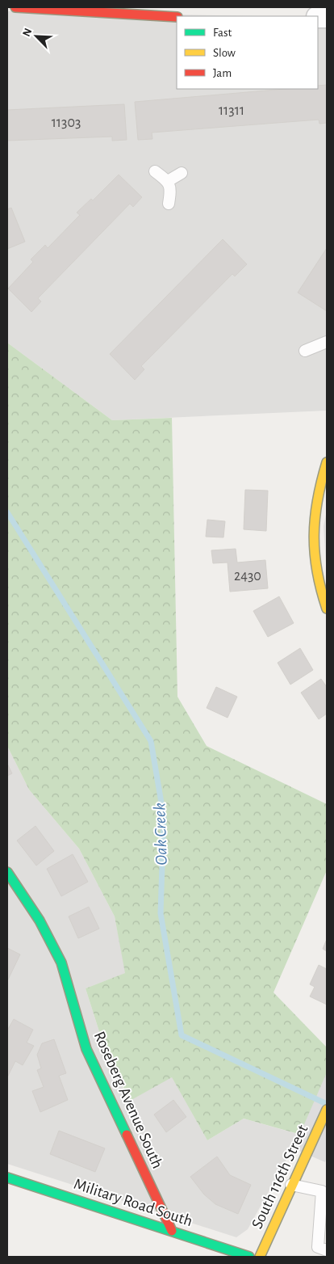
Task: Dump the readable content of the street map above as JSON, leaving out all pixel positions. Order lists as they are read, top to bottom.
{
  "streets": {
    "street": ["Roseberg Avenue South", "South 116th Street", "Military Road South"]
  },
  "crossings": [
    ["Roseberg Avenue South", "Military Road South"]
  ],
  "water": ["Oak Creek"],
  "house_numbers": ["11311", "11303", "2430"],
  "legend": ["Fast", "Slow", "Jam"],
  "north": "top left"
}
